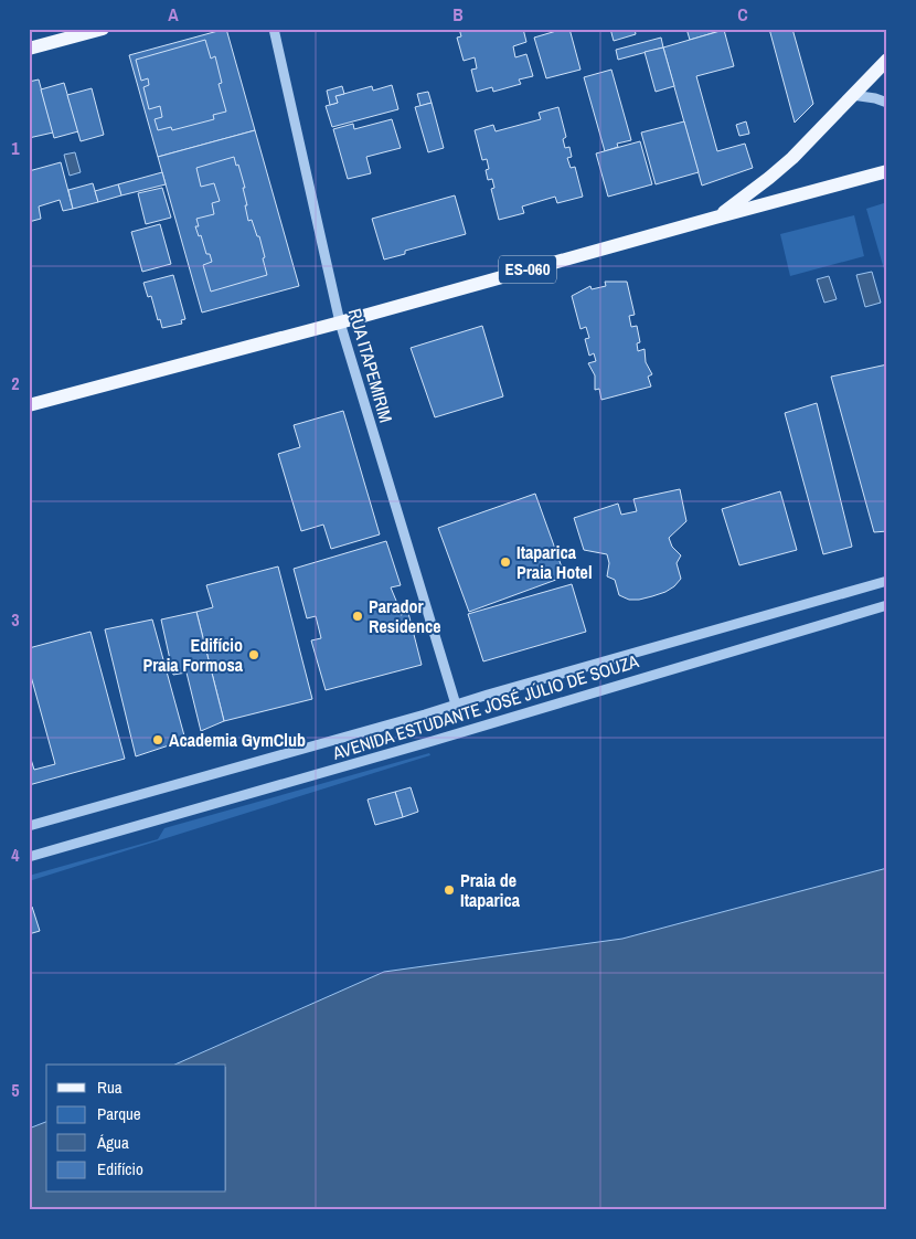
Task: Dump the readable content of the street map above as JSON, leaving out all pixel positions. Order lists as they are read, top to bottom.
{
  "streets": {
    "main road": ["ES-060"],
    "street": ["RUA ITAPEMIRIM", "AVENIDA ESTUDANTE JOSÉ JÚLIO DE SOUZA"]
  },
  "crossings": [
    ["ES-060", "RUA ITAPEMIRIM"],
    ["RUA ITAPEMIRIM", "AVENIDA ESTUDANTE JOSÉ JÚLIO DE SOUZA"]
  ],
  "places": [
    "Itaparica Praia Hotel",
    "Parador Residence",
    "Edifício Praia Formosa",
    "Academia GymClub",
    "Praia de Itaparica"
  ],
  "legend": [
    "Rua",
    "Parque",
    "Água",
    "Edifício"
  ],
  "grid": {
    "columns": ["A", "B", "C"],
    "rows": [
      "1",
      "2",
      "3",
      "4",
      "5"
    ]
  }
}
